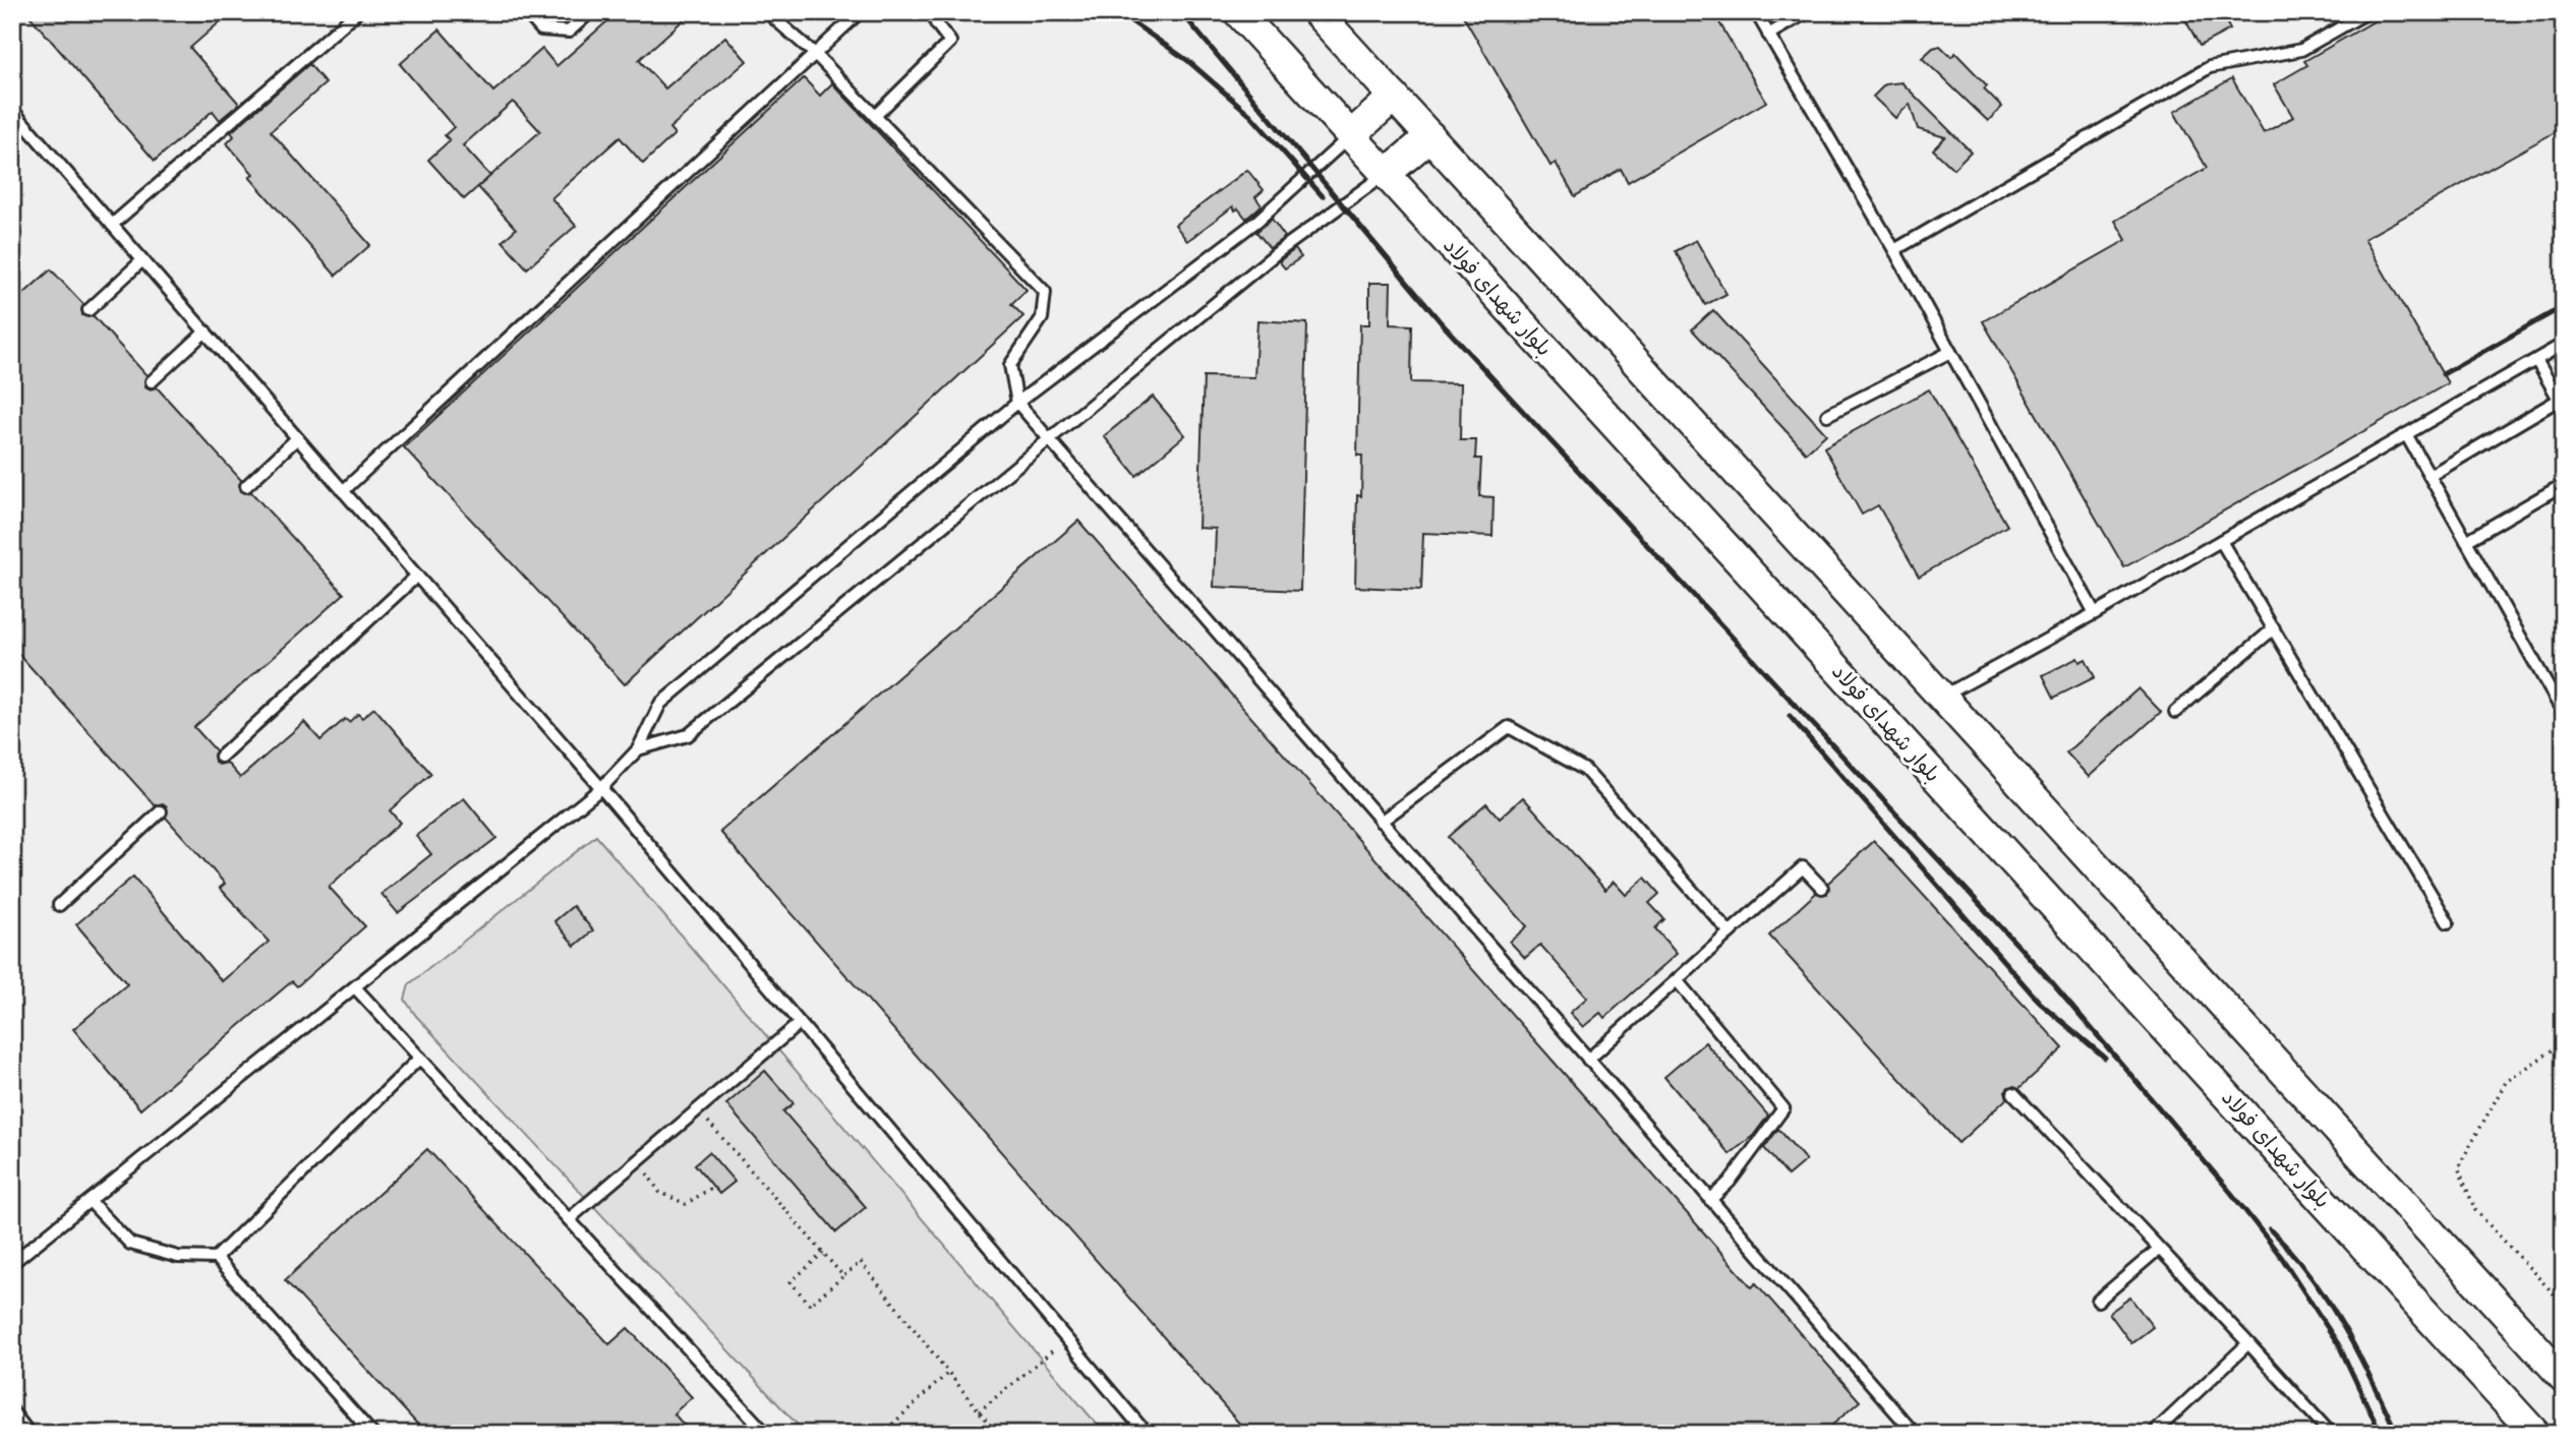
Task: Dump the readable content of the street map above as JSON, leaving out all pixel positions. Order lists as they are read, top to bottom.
{
  "streets": {
    "street": ["بلوار شهدای فولاد"]
  }
}
